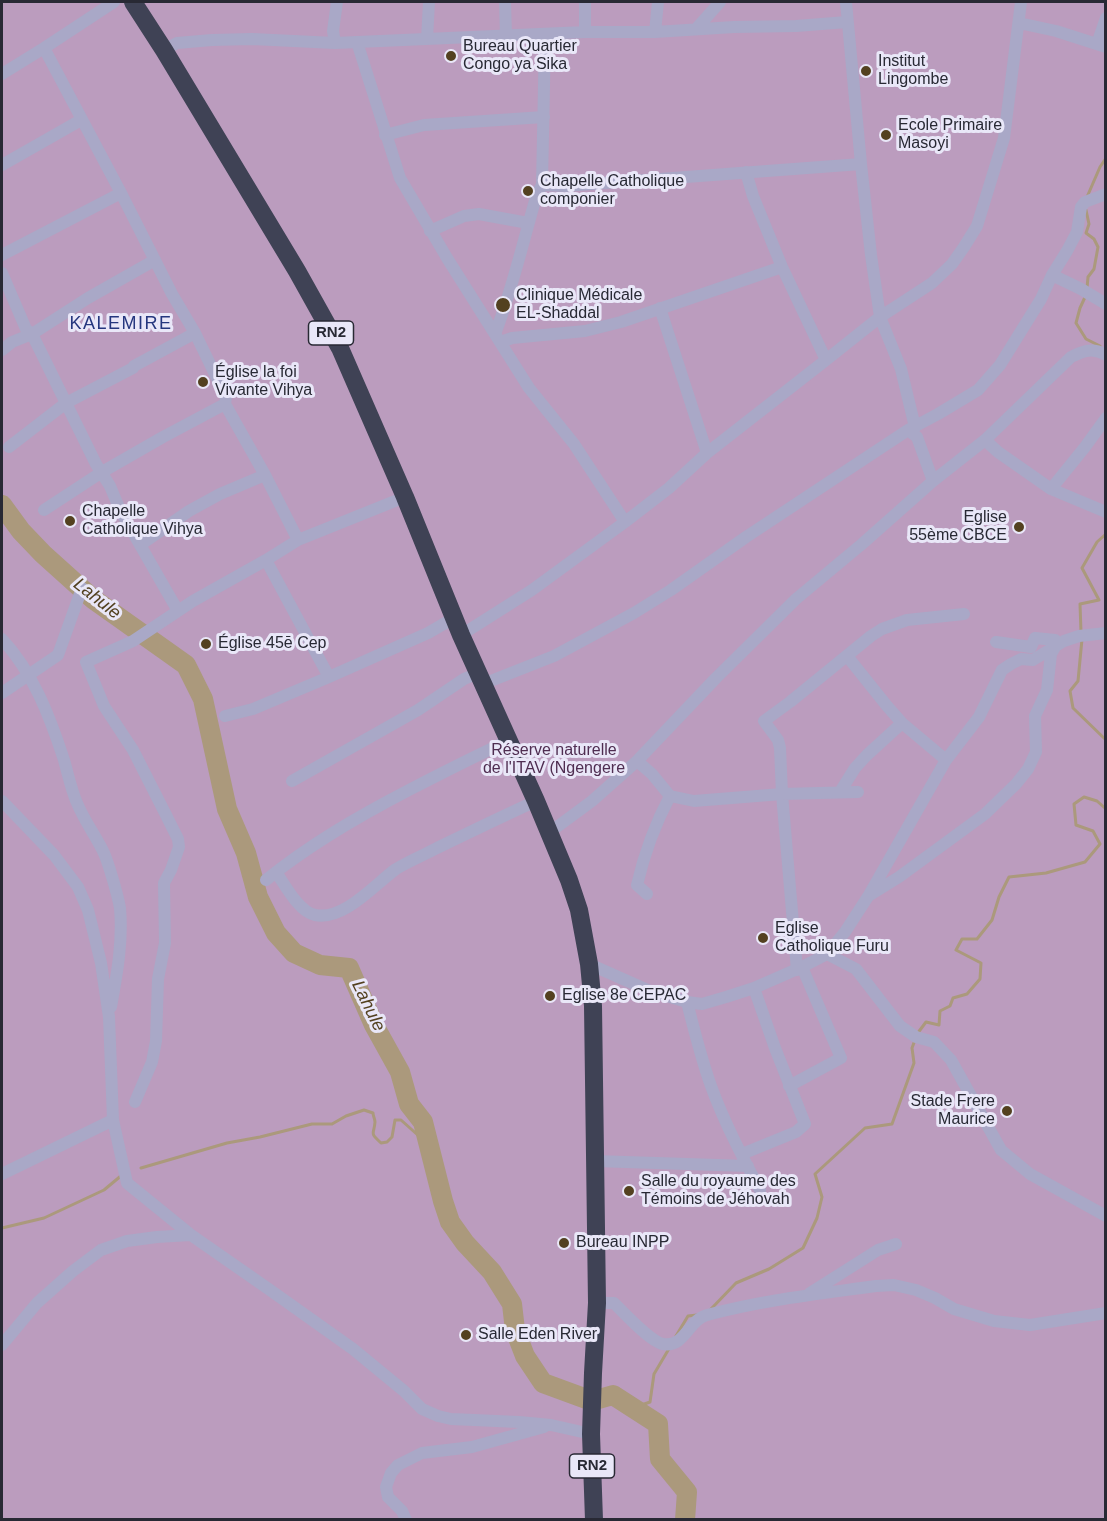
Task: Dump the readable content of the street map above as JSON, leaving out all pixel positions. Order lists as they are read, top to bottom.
{
  "streets": {
    "highway": ["RN2"]
  },
  "districts": ["KALEMIRE"],
  "water": ["Lahule"],
  "parks": ["Réserve naturelle de l'ITAV (Ngengere"],
  "places": [
    "Bureau Quartier Congo ya Sika",
    "Institut Lingombe",
    "Ecole Primaire Masoyi",
    "Chapelle Catholique componier",
    "Clinique Médicale EL-Shaddal",
    "Église la foi Vivante Vihya",
    "Chapelle Catholique Vihya",
    "Eglise 55ème CBCE",
    "Église 45ē Cep",
    "Eglise Catholique Furu",
    "Eglise 8e CEPAC",
    "Stade Frere Maurice",
    "Salle du royaume des Témoins de Jéhovah",
    "Bureau INPP",
    "Salle Eden River"
  ]
}
